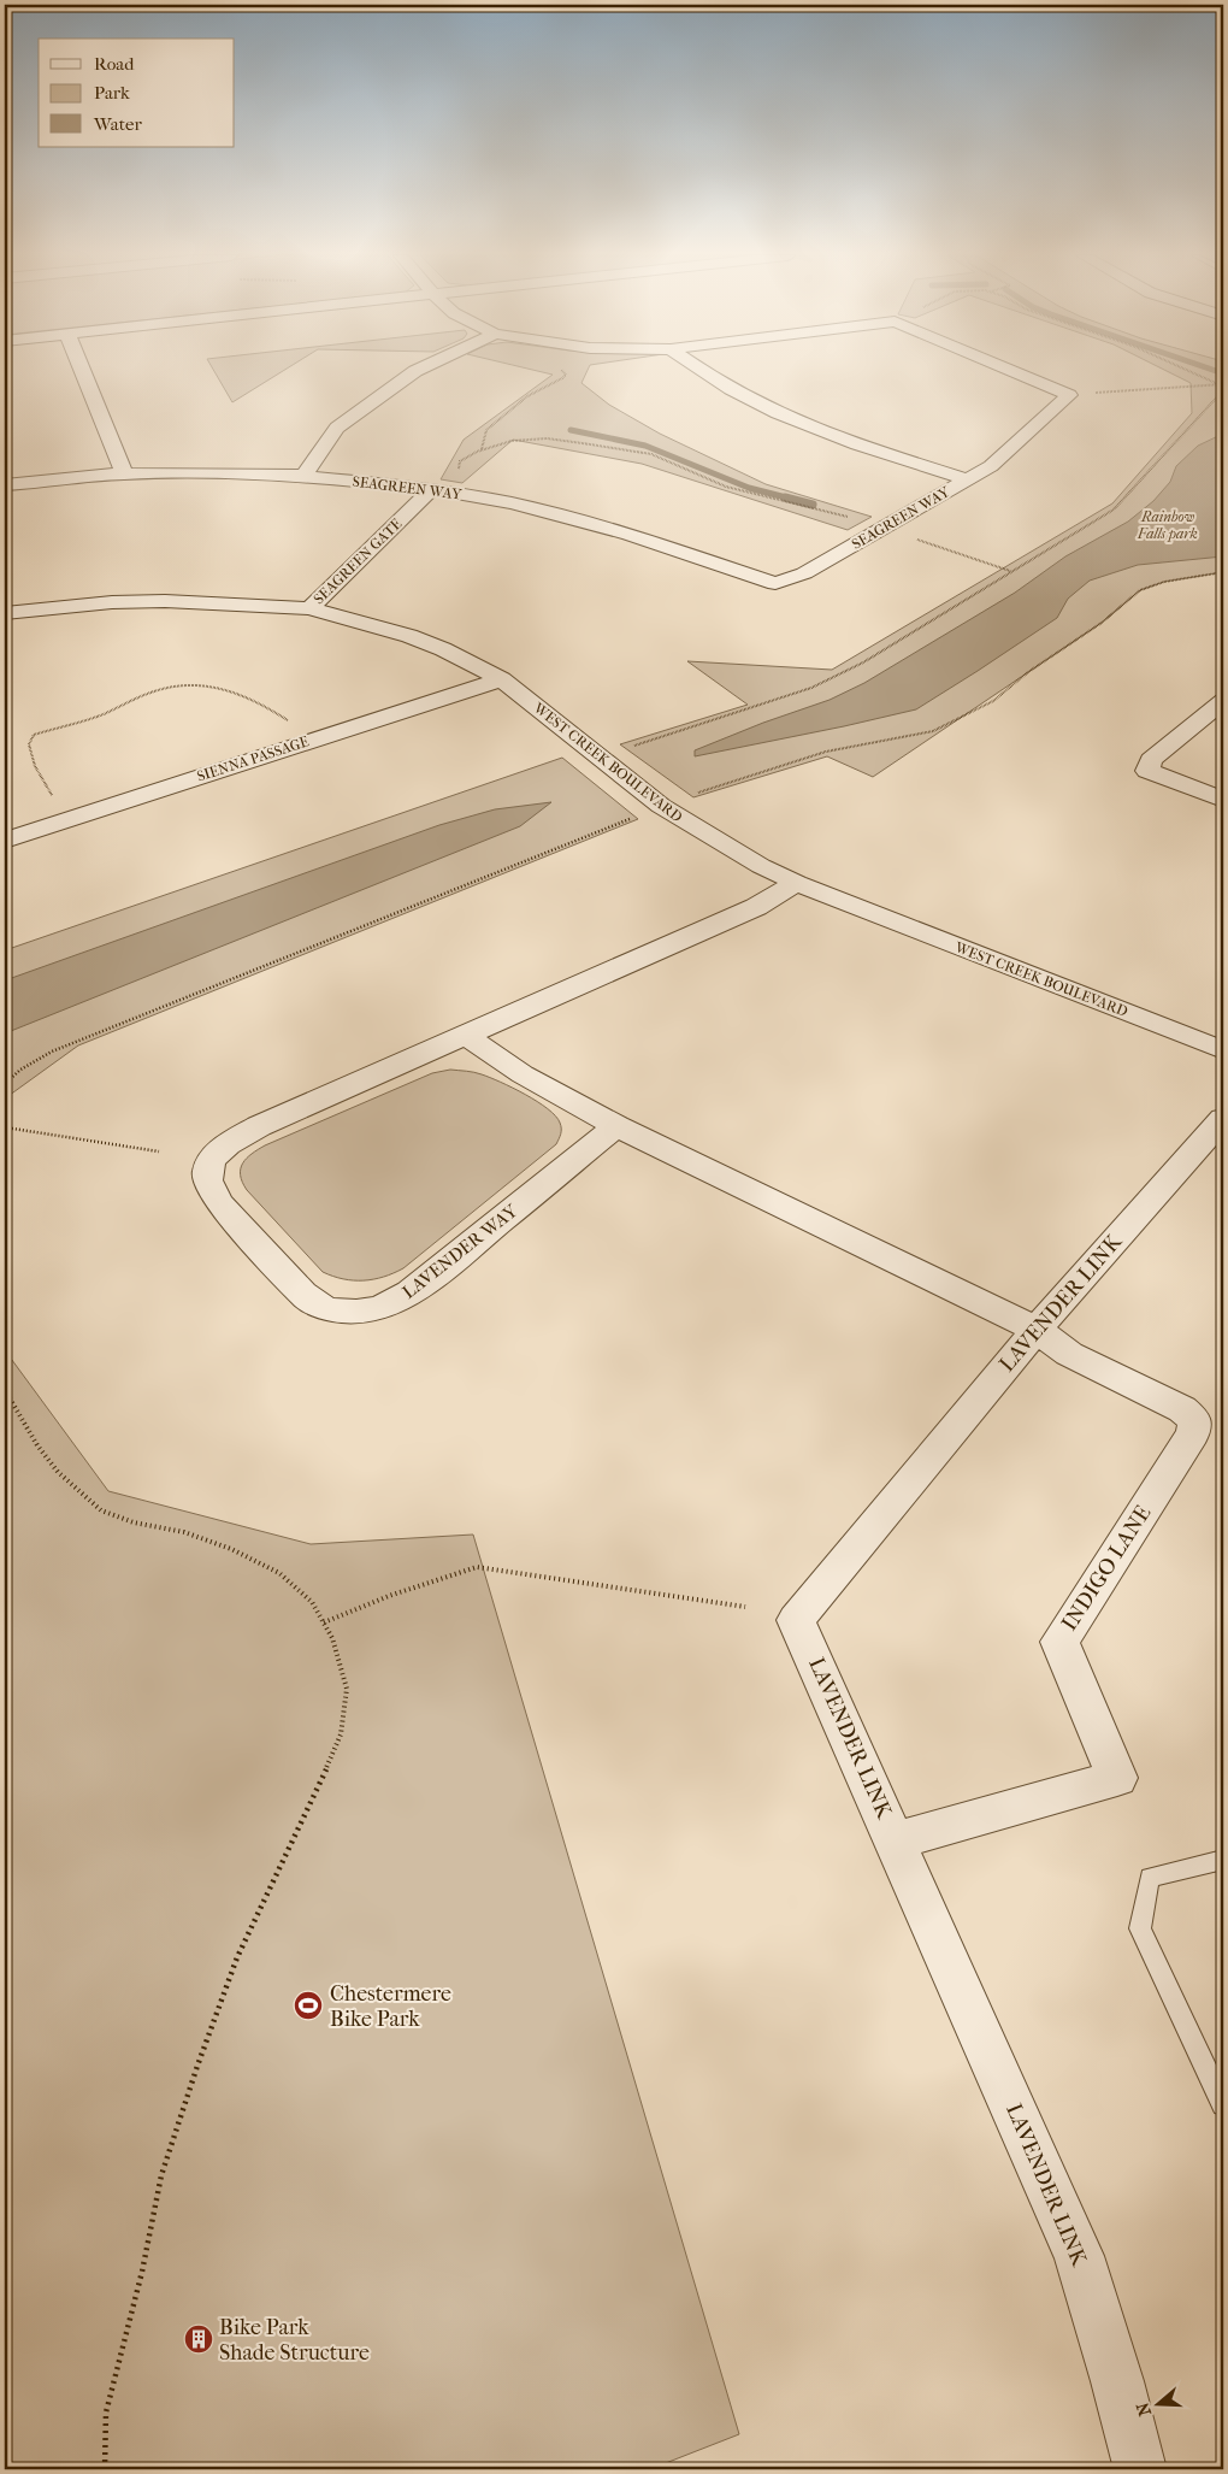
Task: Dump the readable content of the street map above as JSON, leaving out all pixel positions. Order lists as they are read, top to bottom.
{
  "streets": {
    "street": [
      "SEAGREEN WAY",
      "SEAGREEN GATE",
      "SIENNA PASSAGE",
      "WEST CREEK BOULEVARD",
      "LAVENDER WAY",
      "LAVENDER LINK",
      "INDIGO LANE"
    ]
  },
  "crossings": [
    ["SEAGREEN WAY", "SEAGREEN GATE"],
    ["SEAGREEN GATE", "WEST CREEK BOULEVARD"],
    ["SIENNA PASSAGE", "WEST CREEK BOULEVARD"],
    ["WEST CREEK BOULEVARD", "LAVENDER WAY"],
    ["LAVENDER LINK", "INDIGO LANE"]
  ],
  "parks": ["Rainbow Falls park"],
  "places": {
    "sports": ["Chestermere Bike Park"],
    "building": ["Bike Park Shade Structure"]
  },
  "legend": ["Road", "Park", "Water"],
  "north": "left"
}
